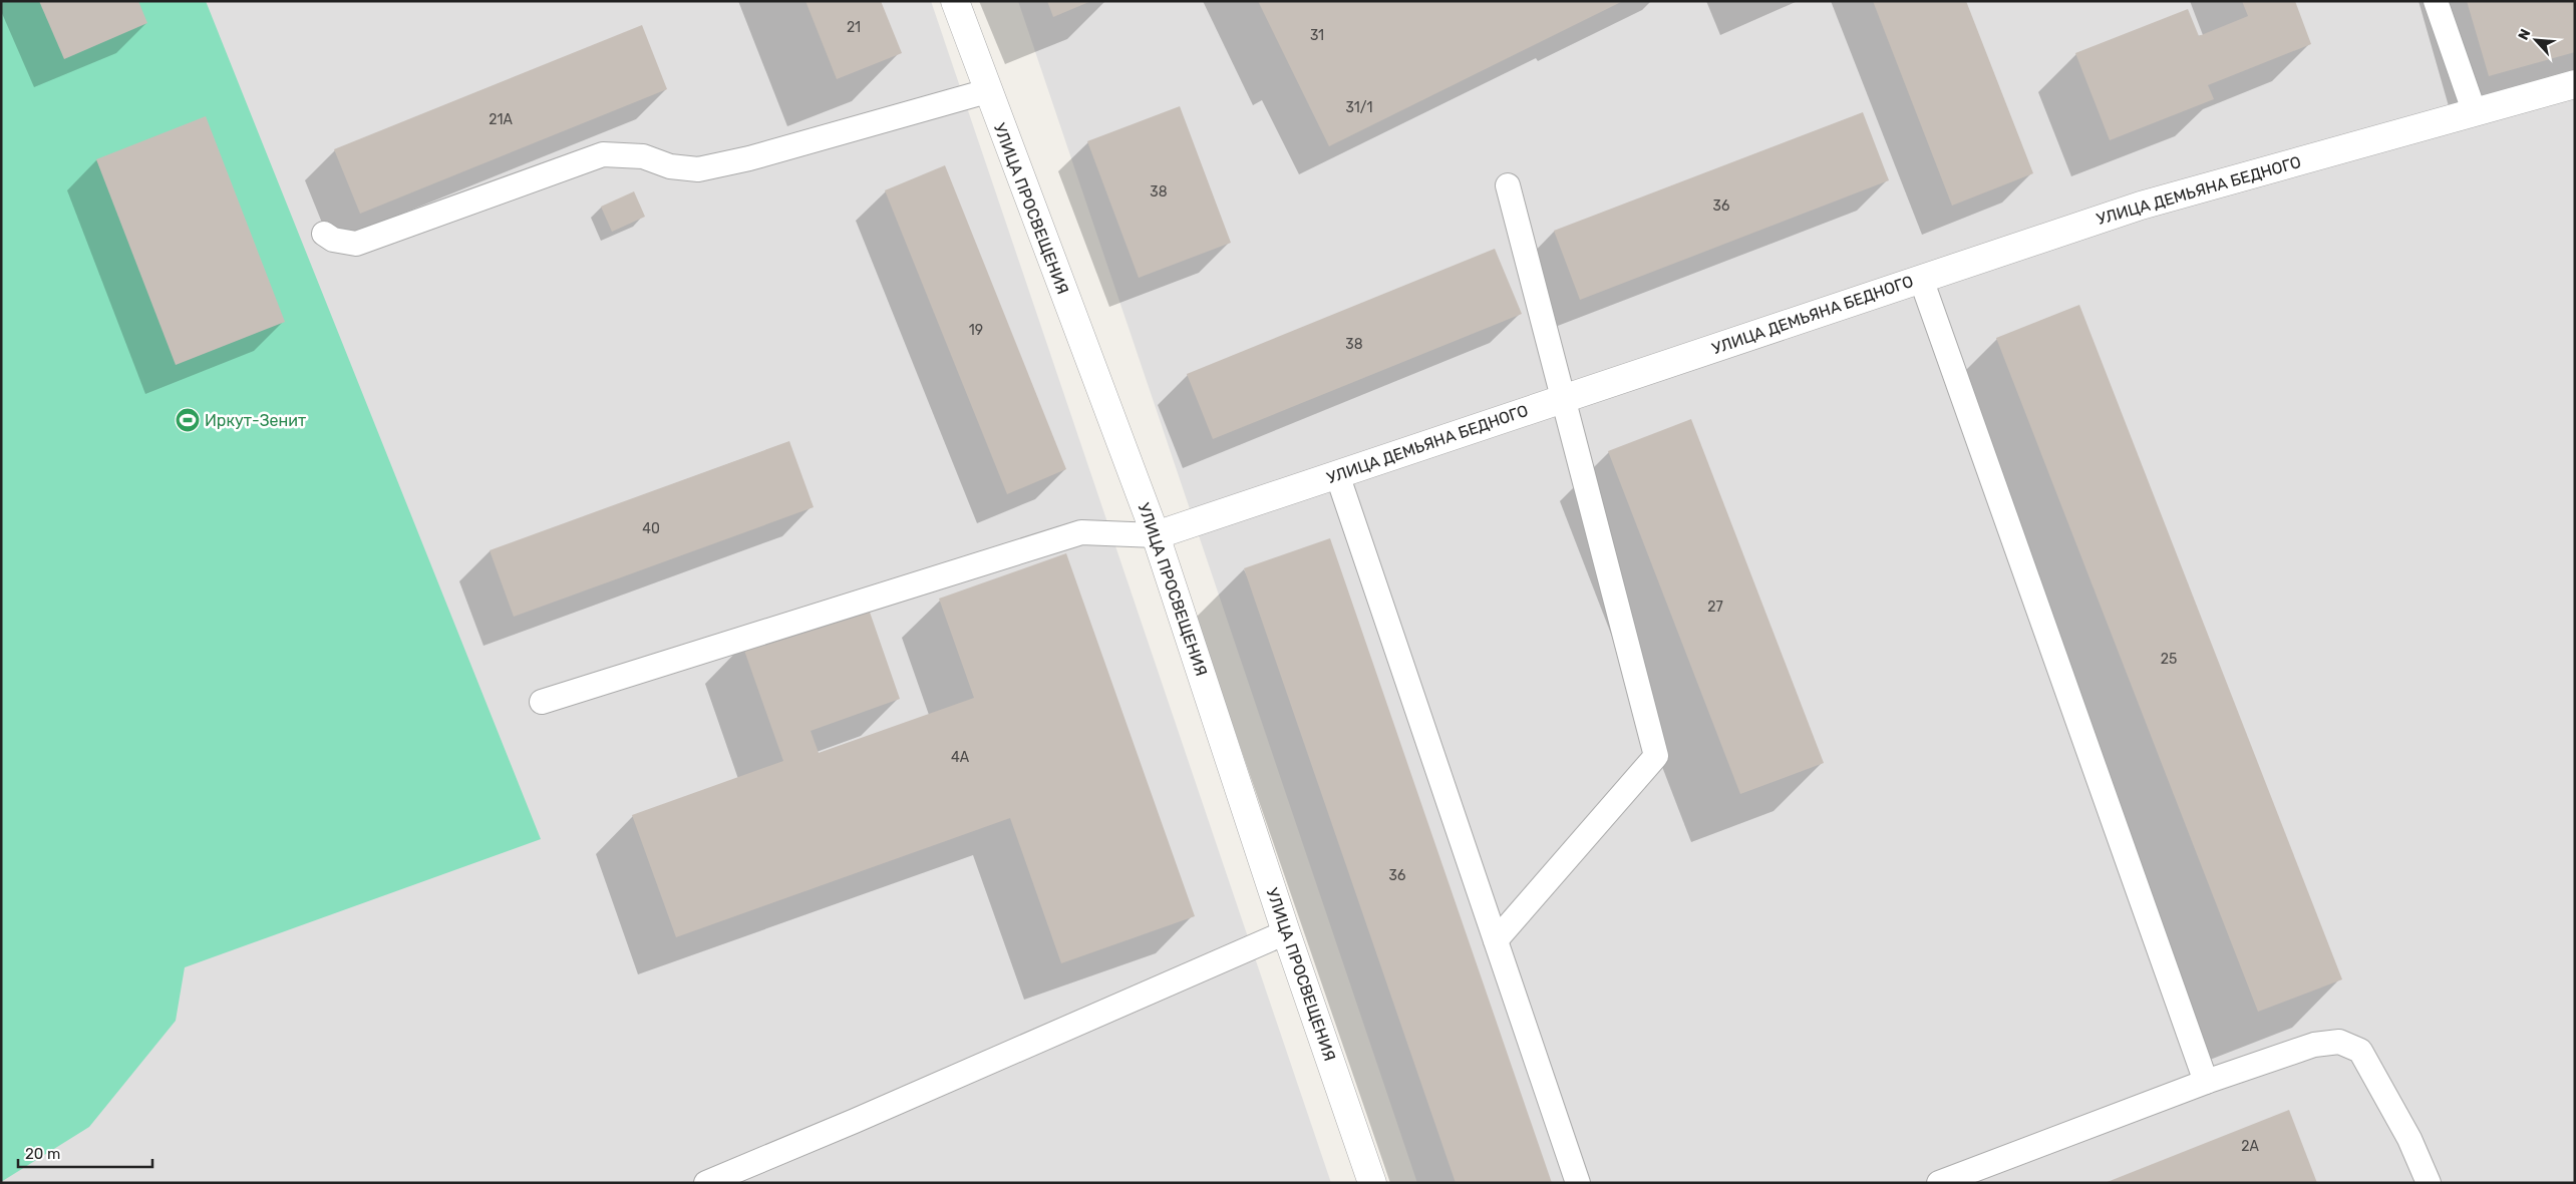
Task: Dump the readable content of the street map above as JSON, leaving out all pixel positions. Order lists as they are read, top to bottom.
{
  "streets": {
    "street": ["УЛИЦА ДЕМЬЯНА БЕДНОГО", "УЛИЦА ПРОСВЕЩЕНИЯ"]
  },
  "crossings": [
    ["УЛИЦА ДЕМЬЯНА БЕДНОГО", "УЛИЦА ПРОСВЕЩЕНИЯ"]
  ],
  "places": {
    "sports": ["Иркут-Зенит"]
  },
  "house_numbers": [
    "21",
    "31",
    "31/1",
    "21А",
    "38",
    "36",
    "19",
    "38",
    "40",
    "27",
    "25",
    "4А",
    "36",
    "2А"
  ],
  "scale_bar": "20 m",
  "north": "top left"
}
